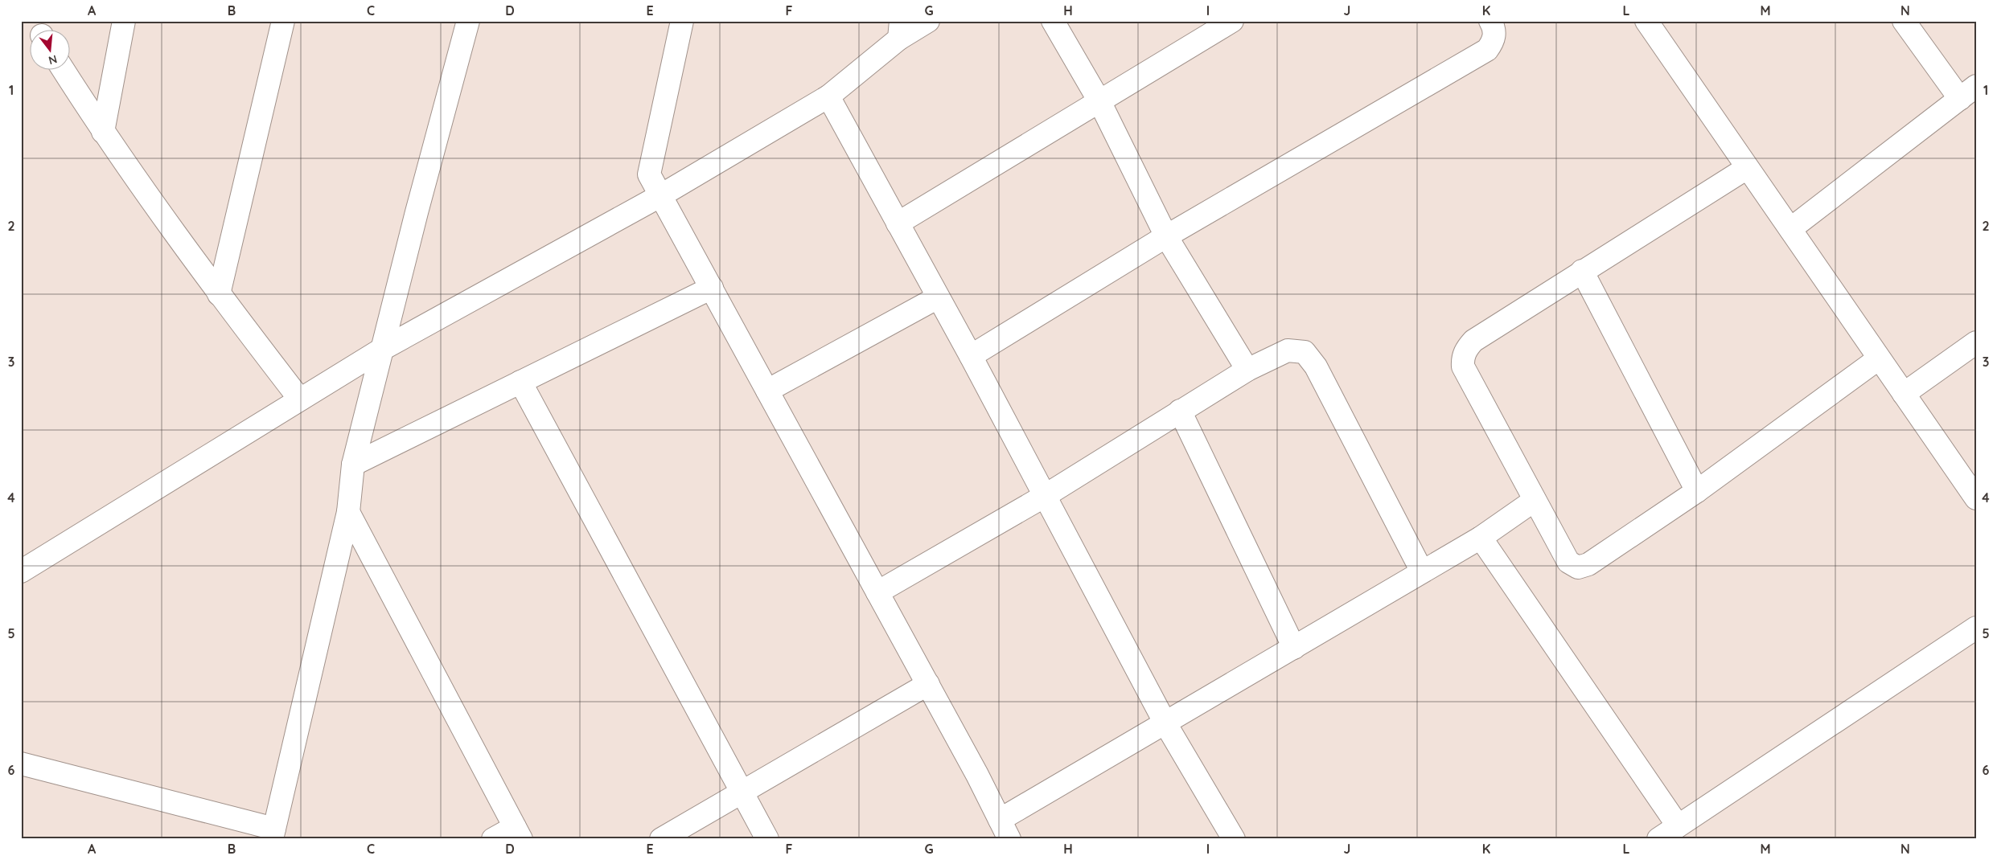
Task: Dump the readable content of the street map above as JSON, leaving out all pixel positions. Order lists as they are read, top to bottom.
{
  "north": "bottom",
  "grid": {
    "columns": [
      "A",
      "B",
      "C",
      "D",
      "E",
      "F",
      "G",
      "H",
      "I",
      "J",
      "K",
      "L",
      "M",
      "N"
    ],
    "rows": [
      "1",
      "2",
      "3",
      "4",
      "5",
      "6"
    ]
  }
}
